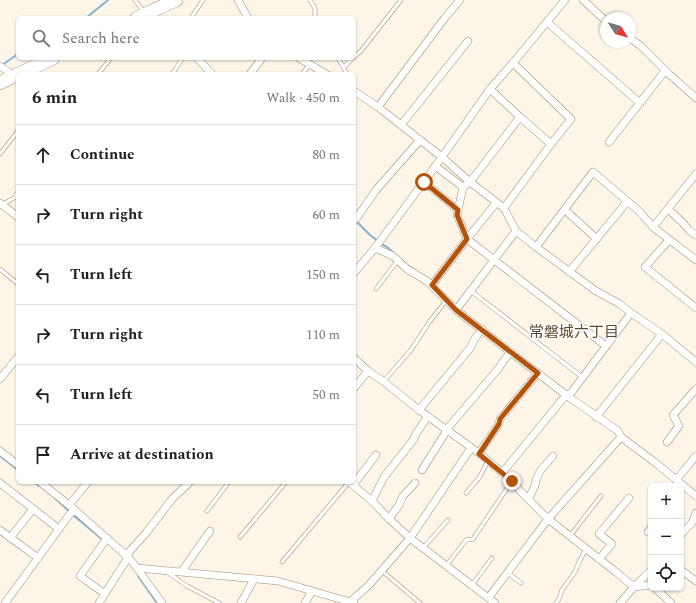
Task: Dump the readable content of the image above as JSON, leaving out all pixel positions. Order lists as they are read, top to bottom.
{
  "districts": ["常磐城六丁目"],
  "north": "bottom right",
  "page": {
    "search": "Search here",
    "heading": ["6 min", "Walk · 450 m"],
    "list": [
      ["Continue", "80 m"],
      ["Turn right", "60 m"],
      ["Turn left", "150 m"],
      ["Turn right", "110 m"],
      ["Turn left", "50 m"],
      "Arrive at destination"
    ],
    "map_buttons": ["+", "−"]
  }
}
